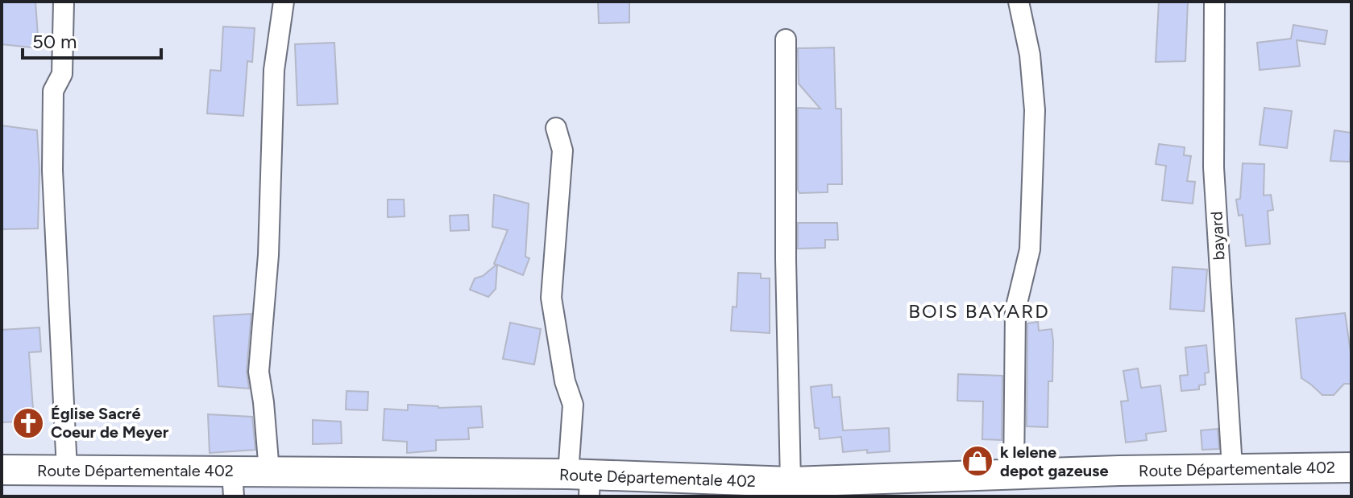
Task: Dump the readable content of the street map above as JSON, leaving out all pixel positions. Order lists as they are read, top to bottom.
{
  "streets": {
    "main road": ["Route Départementale 402"],
    "street": ["bayard"]
  },
  "crossings": [
    ["bayard", "Route Départementale 402"]
  ],
  "districts": ["BOIS BAYARD"],
  "places": {
    "church": ["Église Sacré Coeur de Meyer"],
    "shop": ["k lelene depot gazeuse"]
  },
  "scale_bar": "50 m"
}
